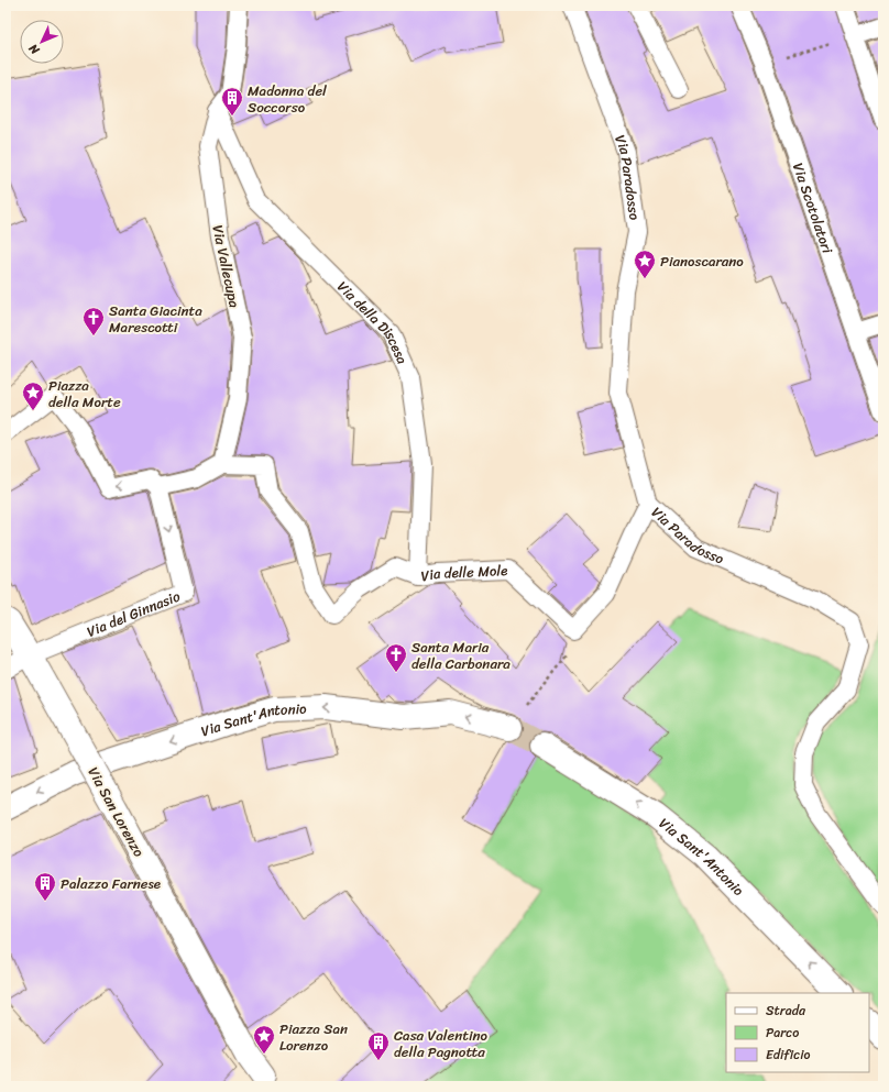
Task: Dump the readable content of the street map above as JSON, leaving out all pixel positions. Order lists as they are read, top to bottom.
{
  "streets": {
    "street": ["Via Sant'Antonio", "Via San Lorenzo"],
    "lane": [
      "Via Paradosso",
      "Via Scotolatori",
      "Via Vallecupa",
      "Via della Discesa",
      "Via delle Mole",
      "Via del Ginnasio"
    ]
  },
  "crossings": [
    ["Via Vallecupa", "Via della Discesa"],
    ["Via Vallecupa", "Via delle Mole"],
    ["Via della Discesa", "Via delle Mole"],
    ["Via del Ginnasio", "Via San Lorenzo"]
  ],
  "one_way": ["Via Sant'Antonio"],
  "places": {
    "building": ["Madonna del Soccorso", "Palazzo Farnese", "Casa Valentino della Pagnotta"],
    "place": ["Pianoscarano", "Piazza della Morte", "Piazza San Lorenzo"],
    "church": ["Santa Giacinta Marescotti", "Santa Maria della Carbonara"]
  },
  "legend": ["Strada", "Parco", "Edificio"],
  "north": "bottom left"
}
